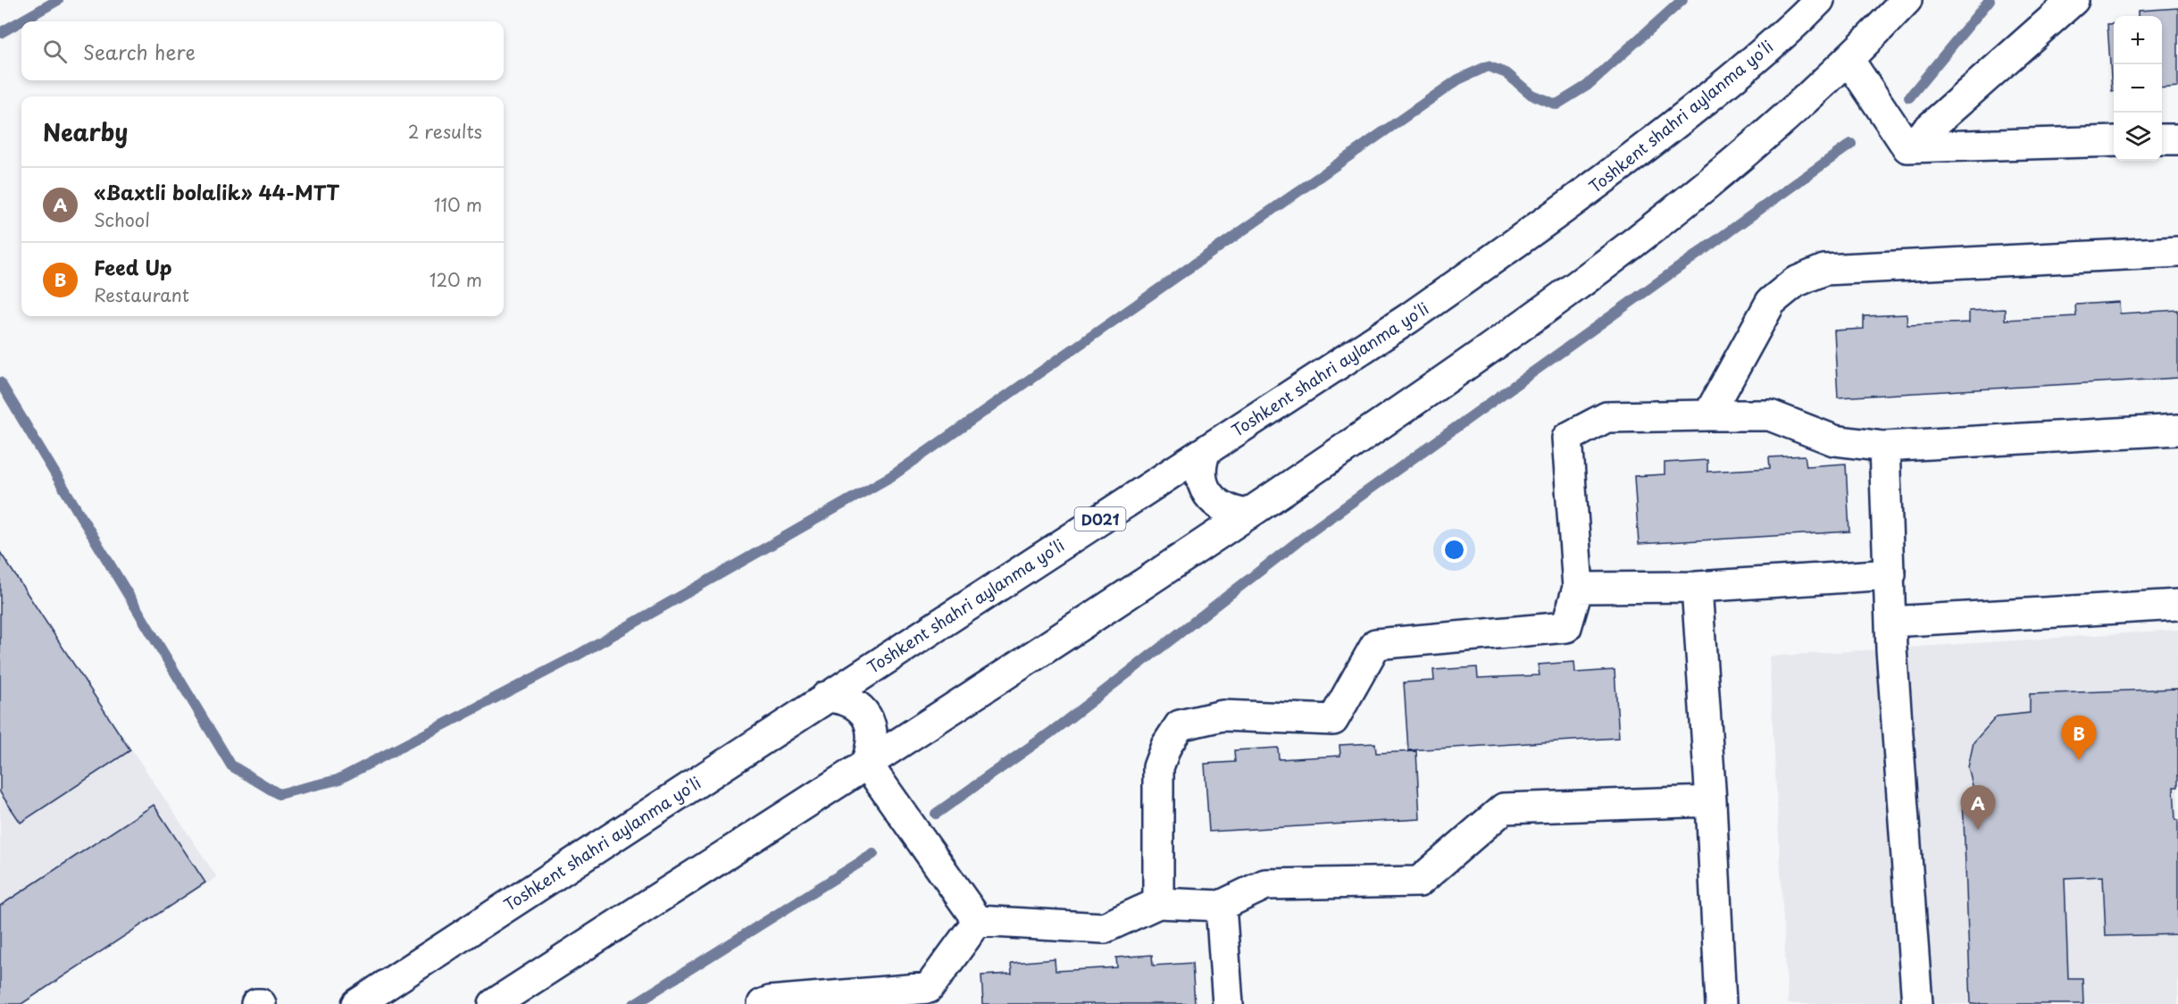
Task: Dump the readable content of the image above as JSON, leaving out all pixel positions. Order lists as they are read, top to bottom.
{
  "streets": {
    "main road": ["Toshkent shahri aylanma yoʻli", "D021"]
  },
  "page": {
    "map_buttons": ["+", "−"],
    "search": "Search here",
    "heading": ["Nearby", "2 results"],
    "list": [
      {
        "mark": "A",
        "name": "«Baxtli bolalik» 44-MTT",
        "note": "School",
        "value": "110 m"
      },
      {
        "mark": "B",
        "name": "Feed Up",
        "note": "Restaurant",
        "value": "120 m"
      }
    ],
    "pins": ["B", "A"]
  }
}
